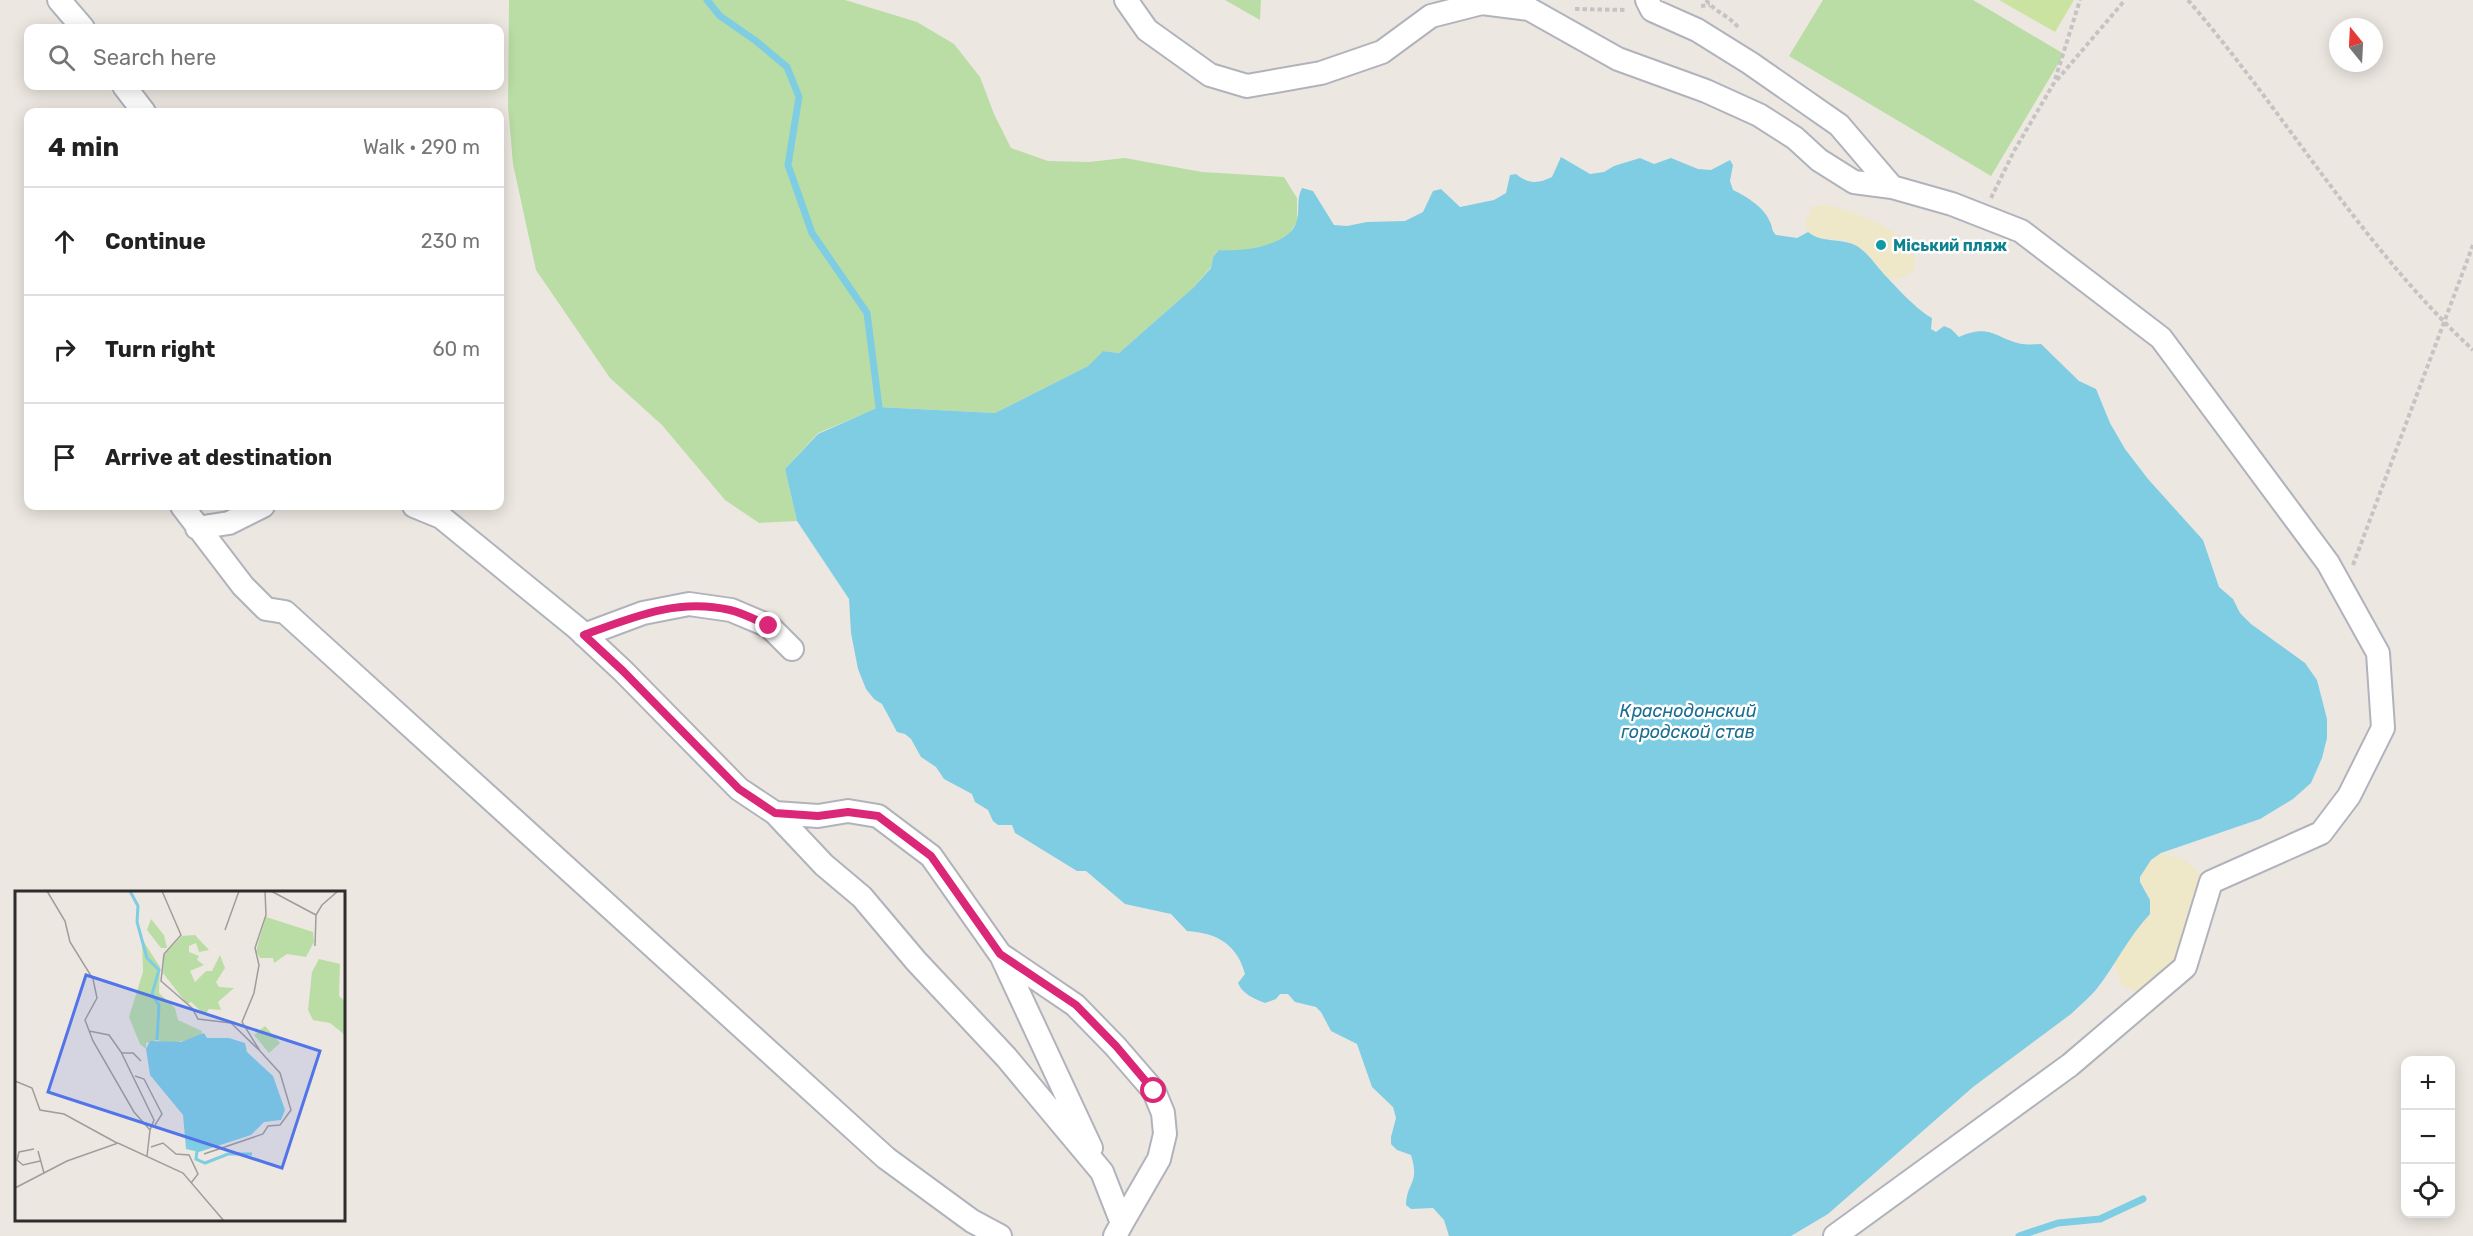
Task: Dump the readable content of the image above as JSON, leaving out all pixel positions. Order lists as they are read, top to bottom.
{
  "water": ["Краснодонский городской став"],
  "places": ["Міський пляж"],
  "north": "top",
  "page": {
    "search": "Search here",
    "heading": ["4 min", "Walk · 290 m"],
    "list": [
      ["Continue", "230 m"],
      ["Turn right", "60 m"],
      "Arrive at destination"
    ],
    "map_buttons": ["+", "−"]
  }
}
